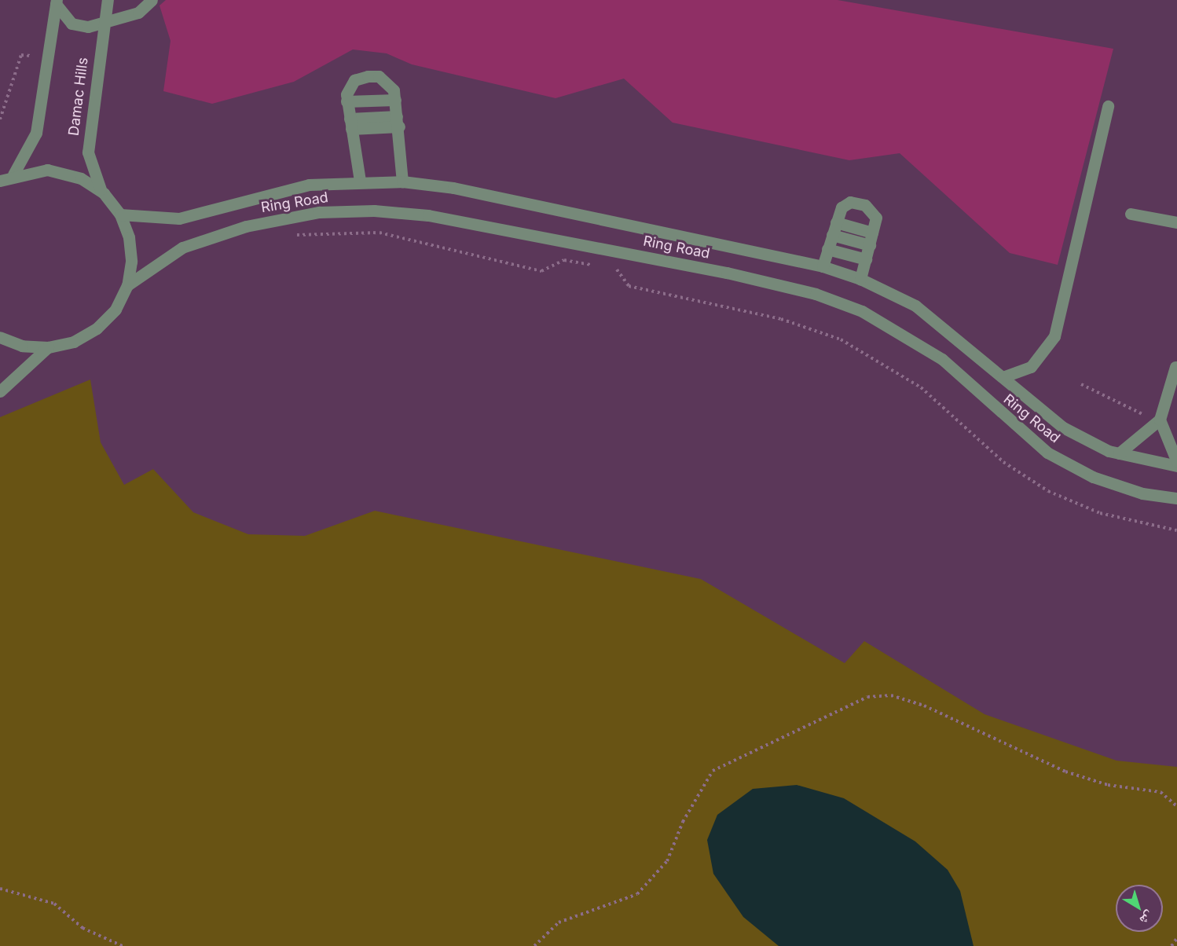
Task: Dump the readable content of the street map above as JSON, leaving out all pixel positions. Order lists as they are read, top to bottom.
{
  "streets": {
    "street": ["Damac Hills", "Ring Road"]
  },
  "north": "bottom right"
}
